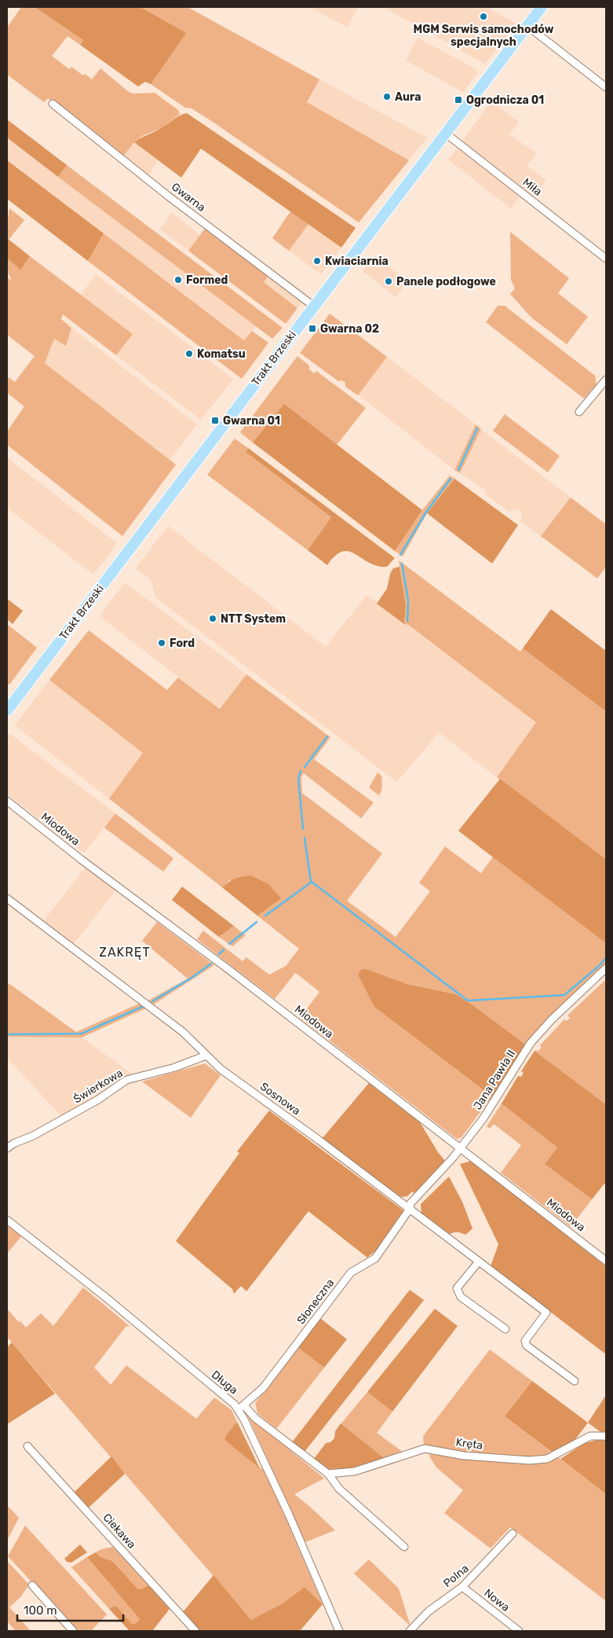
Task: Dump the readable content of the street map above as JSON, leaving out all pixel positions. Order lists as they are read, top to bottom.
{
  "streets": {
    "main road": ["Trakt Brzeski"],
    "street": [
      "Miła",
      "Gwarna",
      "Miodowa",
      "Jana Pawła II",
      "Świerkowa",
      "Sosnowa",
      "Słoneczna",
      "Długa",
      "Kręta",
      "Ciekawa",
      "Polna",
      "Nowa"
    ]
  },
  "crossings": [
    ["Miła", "Trakt Brzeski"],
    ["Gwarna", "Trakt Brzeski"],
    ["Miodowa", "Jana Pawła II"],
    ["Jana Pawła II", "Sosnowa"],
    ["Jana Pawła II", "Słoneczna"],
    ["Świerkowa", "Sosnowa"],
    ["Sosnowa", "Słoneczna"],
    ["Słoneczna", "Długa"],
    ["Polna", "Nowa"]
  ],
  "districts": ["ZAKRĘT"],
  "places": {
    "other": [
      "MGM Serwis samochodów specjalnych",
      "Aura",
      "Kwiaciarnia",
      "Formed",
      "Panele podłogowe",
      "Komatsu",
      "NTT System",
      "Ford"
    ],
    "transit": ["Ogrodnicza 01", "Gwarna 02", "Gwarna 01"]
  },
  "scale_bar": "100 m"
}
